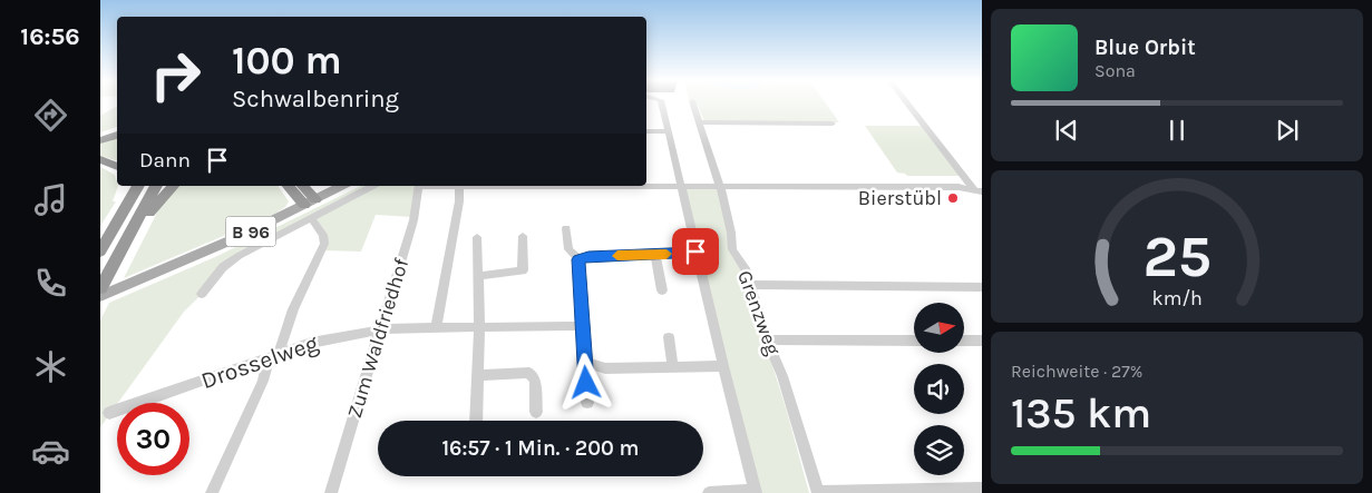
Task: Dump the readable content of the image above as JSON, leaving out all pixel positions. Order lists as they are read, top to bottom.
{
  "streets": {
    "main road": ["B 96"],
    "street": ["Grenzweg", "Zum Waldfriedhof", "Drosselweg"]
  },
  "crossings": [
    ["Zum Waldfriedhof", "Drosselweg"]
  ],
  "places": ["Bierstübl"],
  "north": "right",
  "page": {
    "tabs": "16:56",
    "turn": ["100 m", "Schwalbenring"],
    "song": ["Blue Orbit", "Sona"],
    "then": "Dann",
    "tile": ["Reichweite · 27%", "135 km"],
    "limit": "30",
    "trip": "16:57 · 1 Min. · 200 m",
    "gauge": ["25", "km/h"]
  }
}
